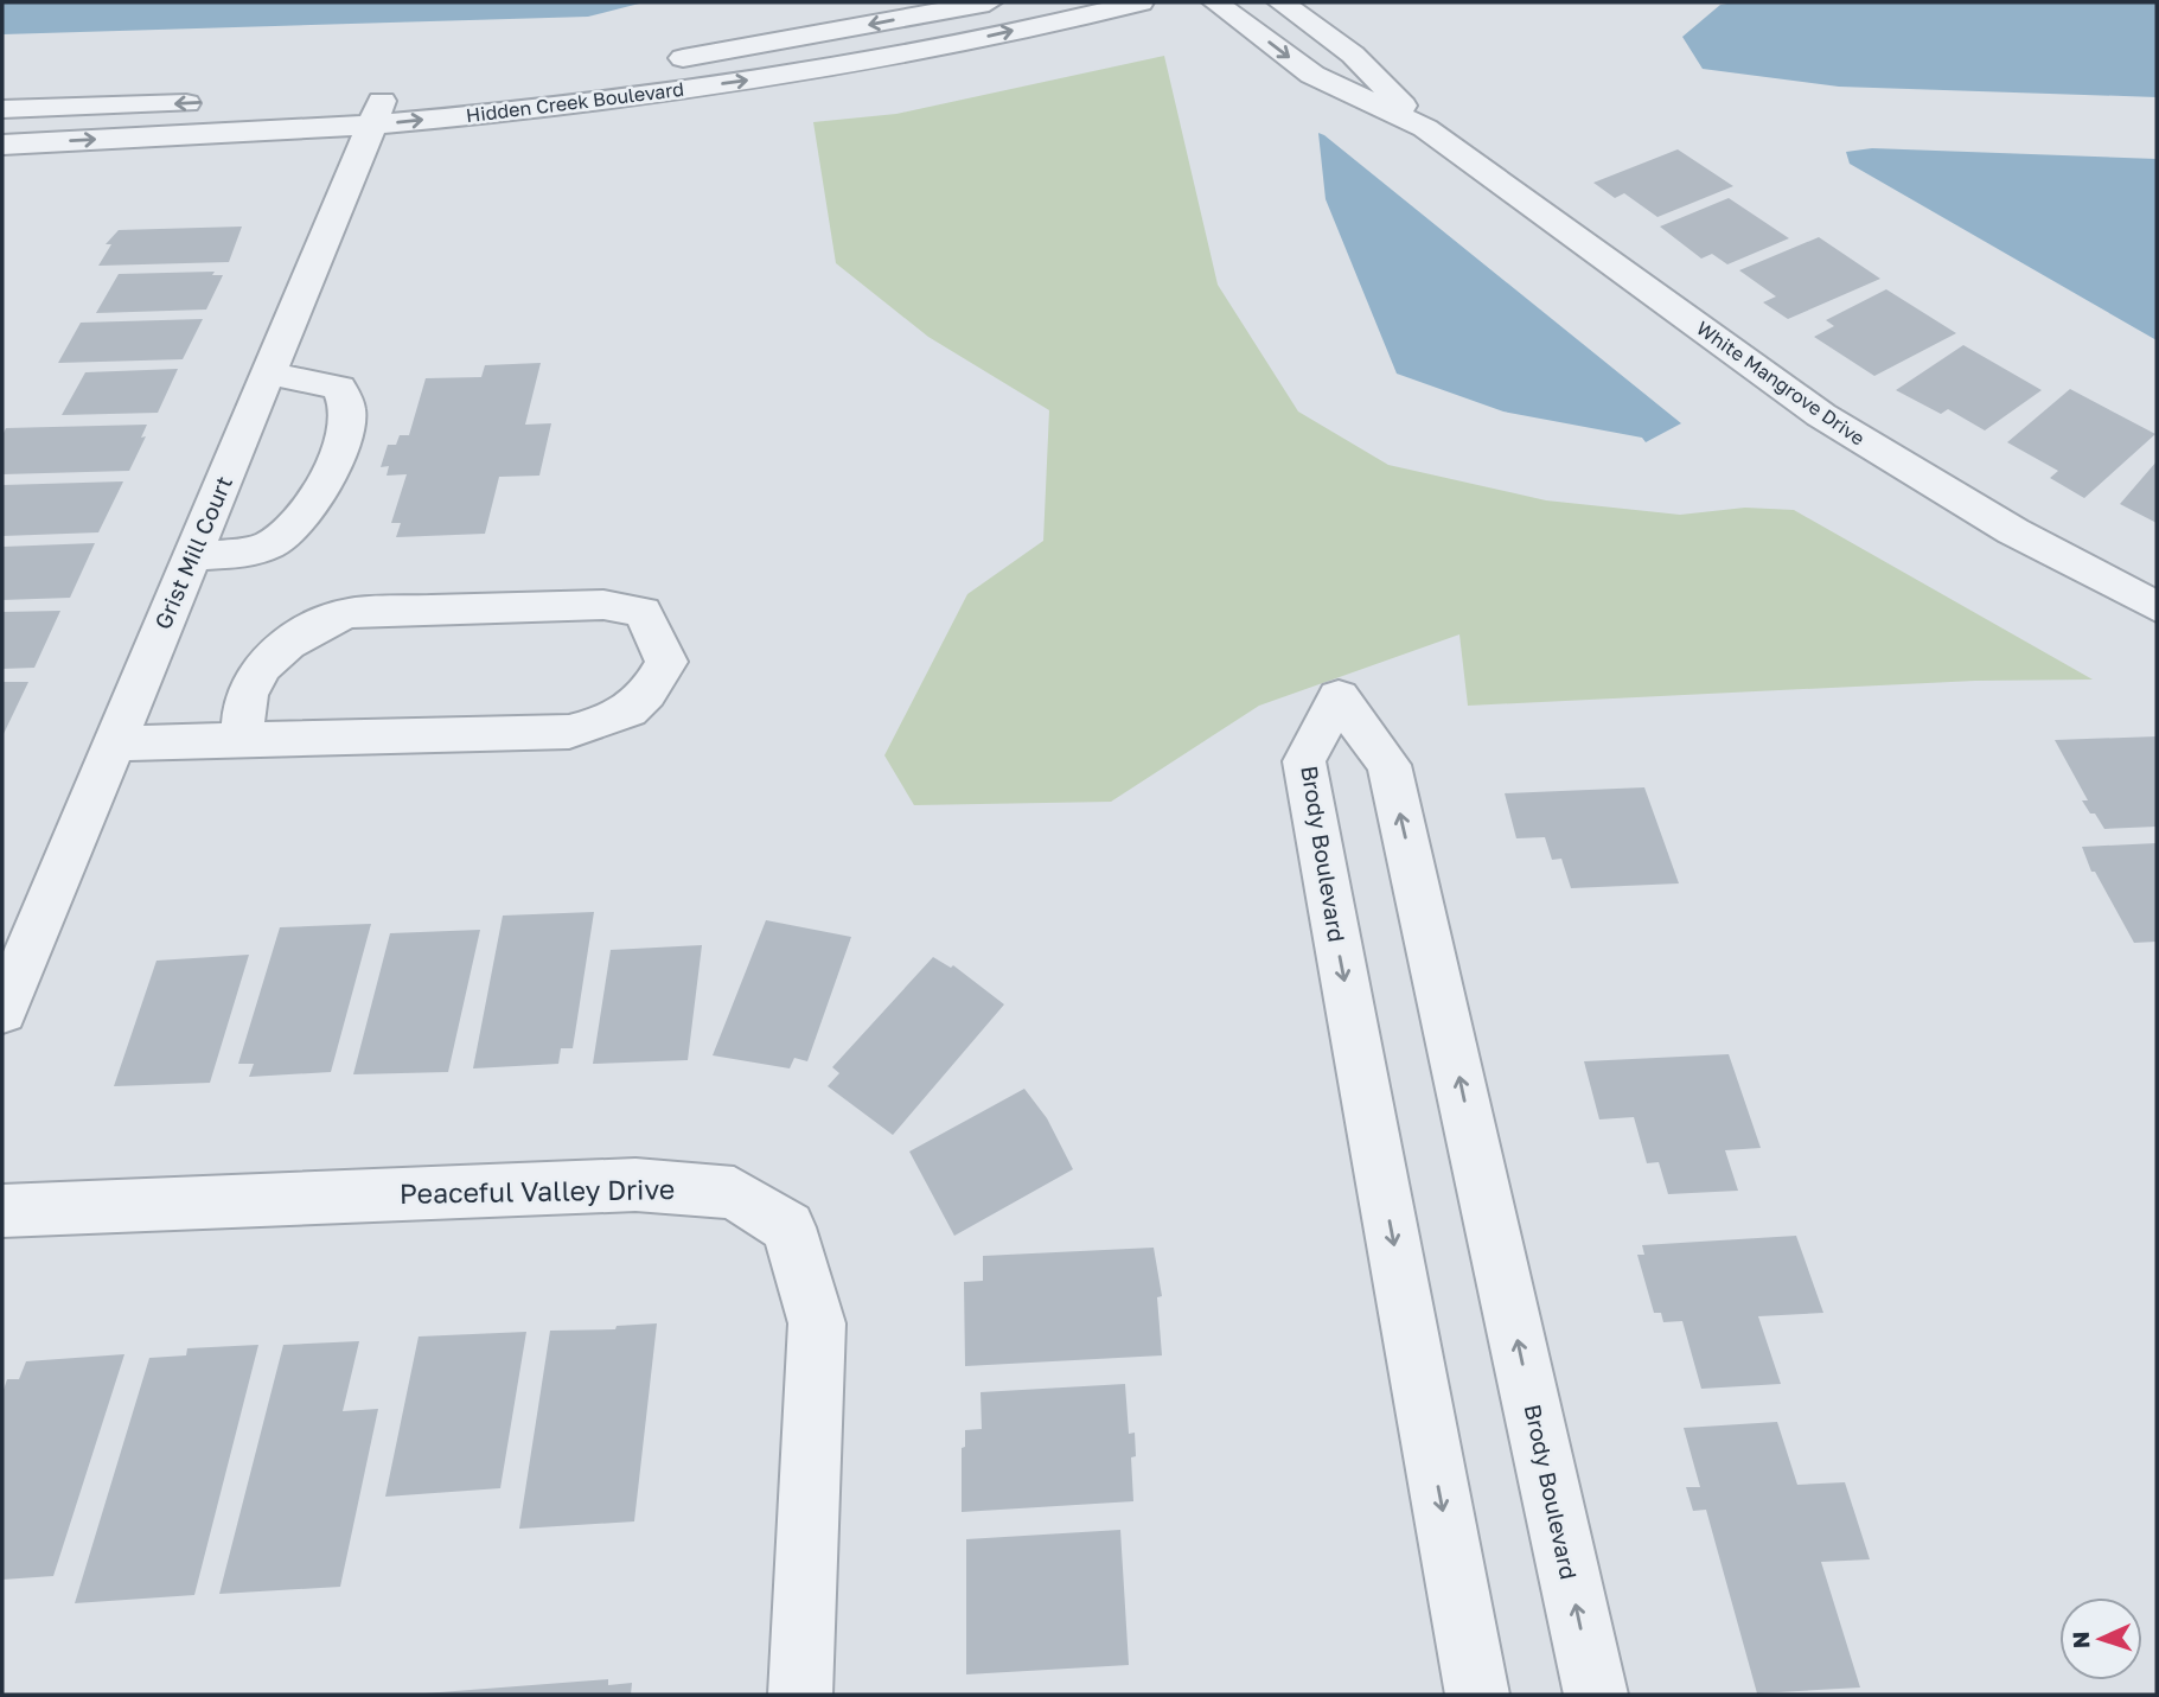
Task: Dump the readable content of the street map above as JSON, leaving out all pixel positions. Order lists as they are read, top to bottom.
{
  "streets": {
    "street": [
      "Hidden Creek Boulevard",
      "White Mangrove Drive",
      "Grist Mill Court",
      "Brody Boulevard",
      "Peaceful Valley Drive"
    ]
  },
  "crossings": [
    ["Hidden Creek Boulevard", "Grist Mill Court"]
  ],
  "north": "left"
}
